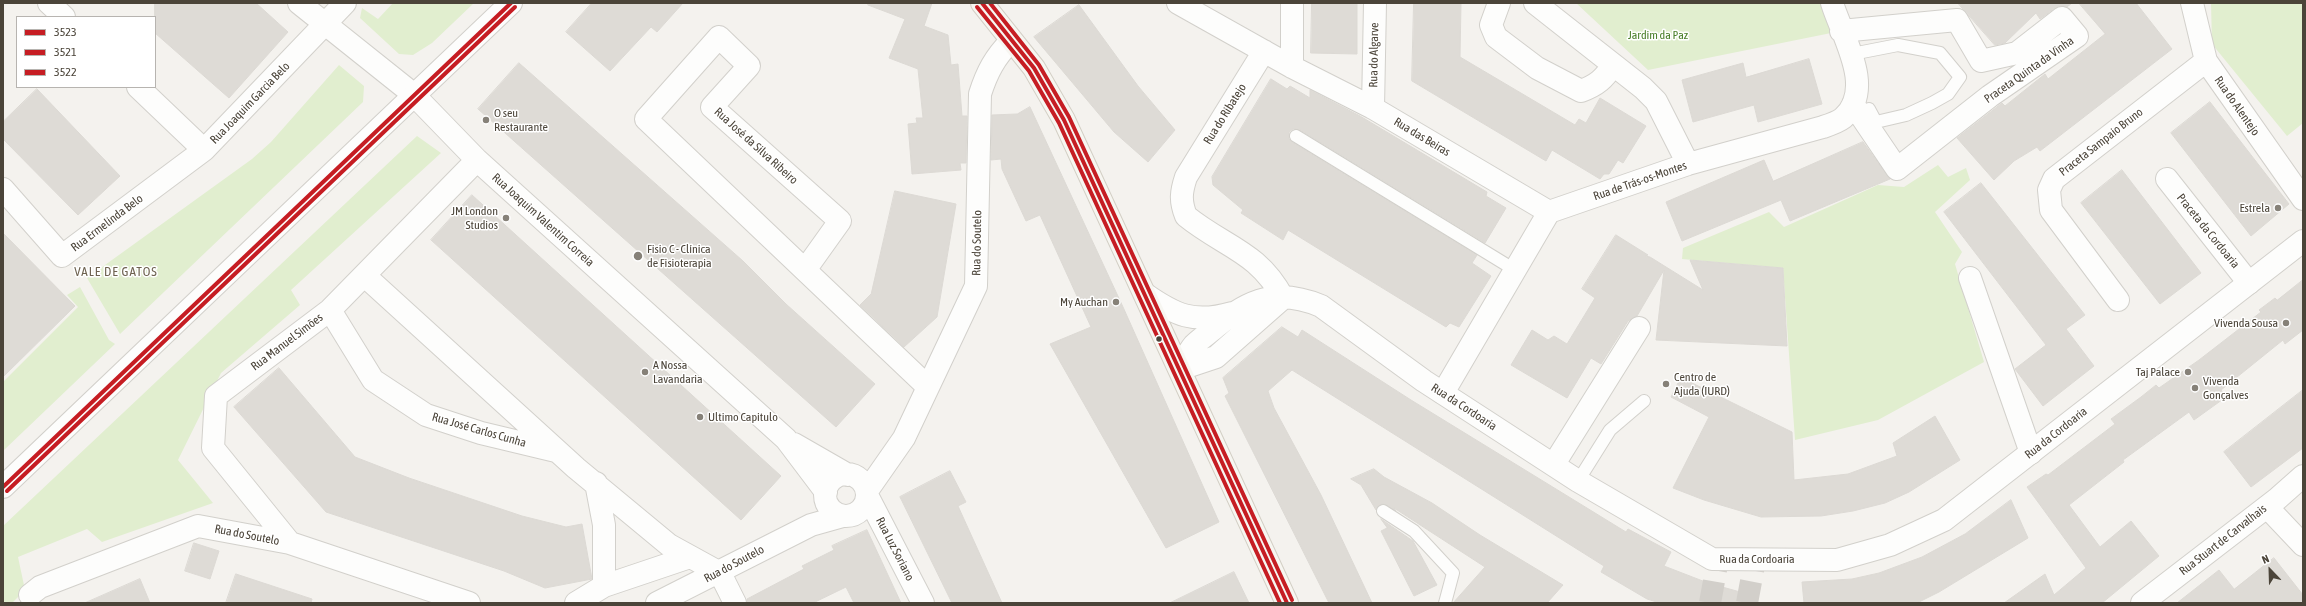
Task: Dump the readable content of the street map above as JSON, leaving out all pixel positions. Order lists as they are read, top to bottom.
{
  "streets": {
    "street": [
      "Rua do Algarve",
      "Praceta Quinta da Vinha",
      "Rua Joaquim Garcia Belo",
      "Rua do Alentejo",
      "Rua do Ribatejo",
      "Rua das Beiras",
      "Praceta Sampaio Bruno",
      "Rua José da Silva Ribeiro",
      "Rua de Trás-os-Montes",
      "Rua Joaquim Valentim Correia",
      "Rua Ermelinda Belo",
      "Praceta da Cordoaria",
      "Rua do Soutelo",
      "Rua Manuel Simões",
      "Rua da Cordoaria",
      "Rua José Carlos Cunha",
      "Rua Stuart de Carvalhais",
      "Rua Luz Soriano"
    ]
  },
  "crossings": [
    ["Rua do Algarve", "Rua das Beiras"],
    ["Praceta Quinta da Vinha", "Rua de Trás-os-Montes"],
    ["Rua Joaquim Garcia Belo", "Rua Joaquim Valentim Correia"],
    ["Rua Joaquim Garcia Belo", "Rua Ermelinda Belo"],
    ["Rua do Alentejo", "Praceta Sampaio Bruno"],
    ["Rua do Ribatejo", "Rua das Beiras"],
    ["Rua do Ribatejo", "Rua da Cordoaria"],
    ["Rua das Beiras", "Rua de Trás-os-Montes"],
    ["Rua José da Silva Ribeiro", "Rua do Soutelo"],
    ["Rua Joaquim Valentim Correia", "Rua Manuel Simões"],
    ["Praceta da Cordoaria", "Rua da Cordoaria"],
    ["Rua do Soutelo", "Rua Manuel Simões"],
    ["Rua do Soutelo", "Rua José Carlos Cunha"],
    ["Rua do Soutelo", "Rua Luz Soriano"],
    ["Rua Manuel Simões", "Rua José Carlos Cunha"]
  ],
  "districts": ["VALE DE GATOS"],
  "parks": ["Jardim da Paz"],
  "places": [
    "O seu Restaurante",
    "Estrela",
    "JM London Studios",
    "Fisio C - Clínica de Fisioterapia",
    "My Auchan",
    "Vivenda Sousa",
    "A Nossa Lavandaria",
    "Taj Palace",
    "Centro de Ajuda (IURD)",
    "Vivenda Gonçalves",
    "Ultimo Capitulo"
  ],
  "lines": ["transit line 3523", "transit line 3522", "transit line 3521"],
  "legend": ["3523", "3521", "3522"],
  "north": "top left"
}
